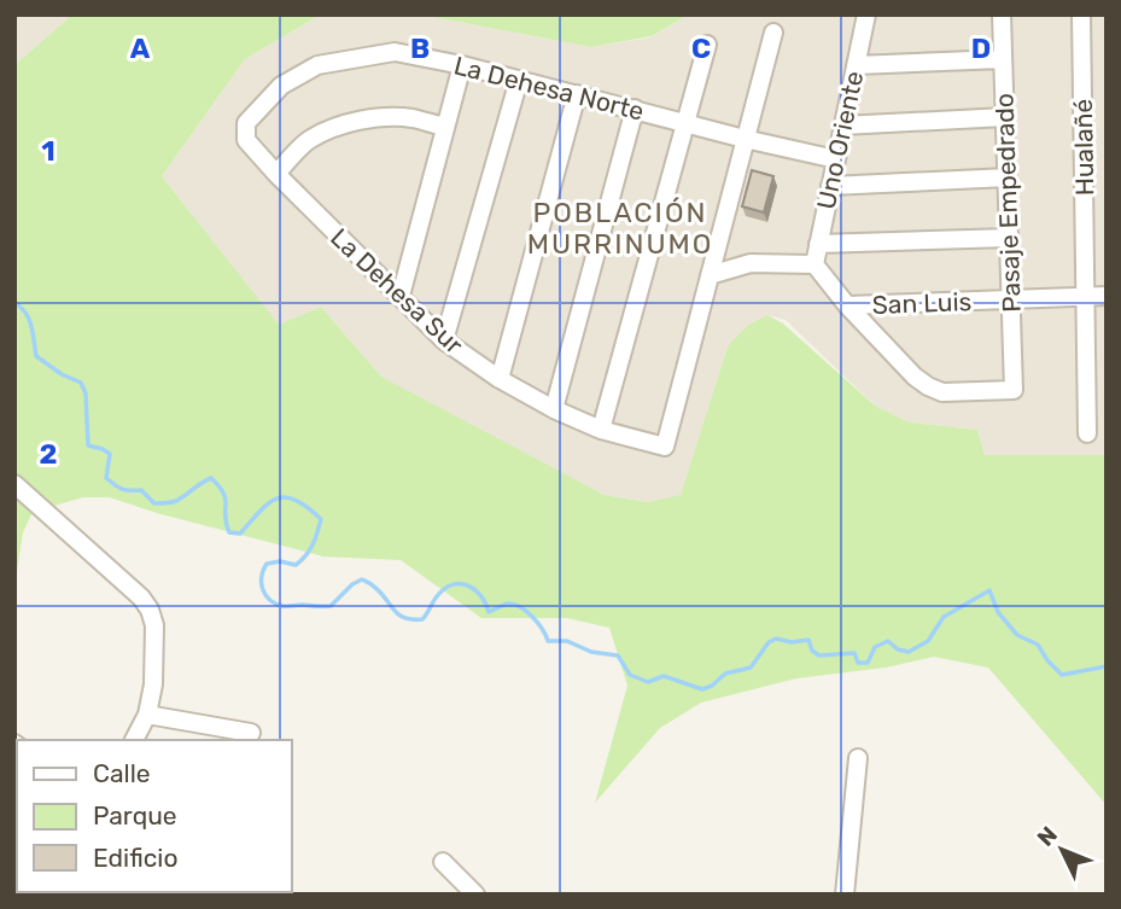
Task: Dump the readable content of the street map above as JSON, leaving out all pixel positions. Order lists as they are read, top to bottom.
{
  "streets": {
    "street": [
      "La Dehesa Norte",
      "Uno Oriente",
      "Hualañé",
      "Pasaje Empedrado",
      "La Dehesa Sur",
      "San Luis"
    ]
  },
  "crossings": [
    ["La Dehesa Norte", "Uno Oriente"],
    ["La Dehesa Norte", "La Dehesa Sur"],
    ["Uno Oriente", "San Luis"],
    ["Hualañé", "San Luis"],
    ["Pasaje Empedrado", "San Luis"]
  ],
  "districts": ["POBLACIÓN MURRINUMO"],
  "legend": ["Calle", "Parque", "Edificio"],
  "north": "top left",
  "grid": {
    "columns": [
      "A",
      "B",
      "C",
      "D"
    ],
    "rows": ["1", "2"]
  }
}
